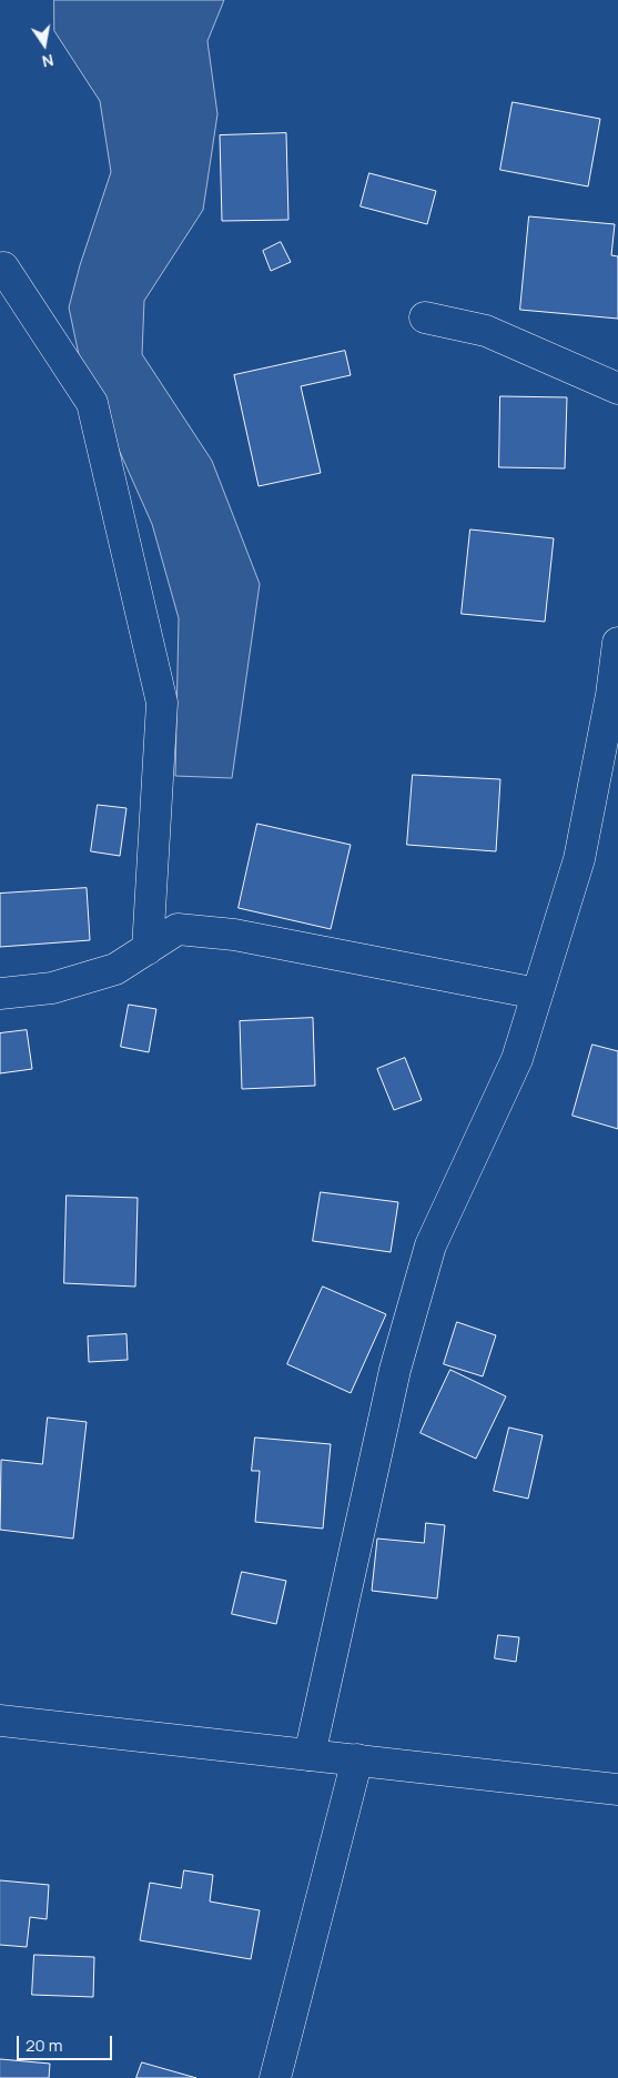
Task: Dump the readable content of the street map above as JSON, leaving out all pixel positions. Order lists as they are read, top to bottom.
{
  "scale_bar": "20 m",
  "north": "bottom"
}
